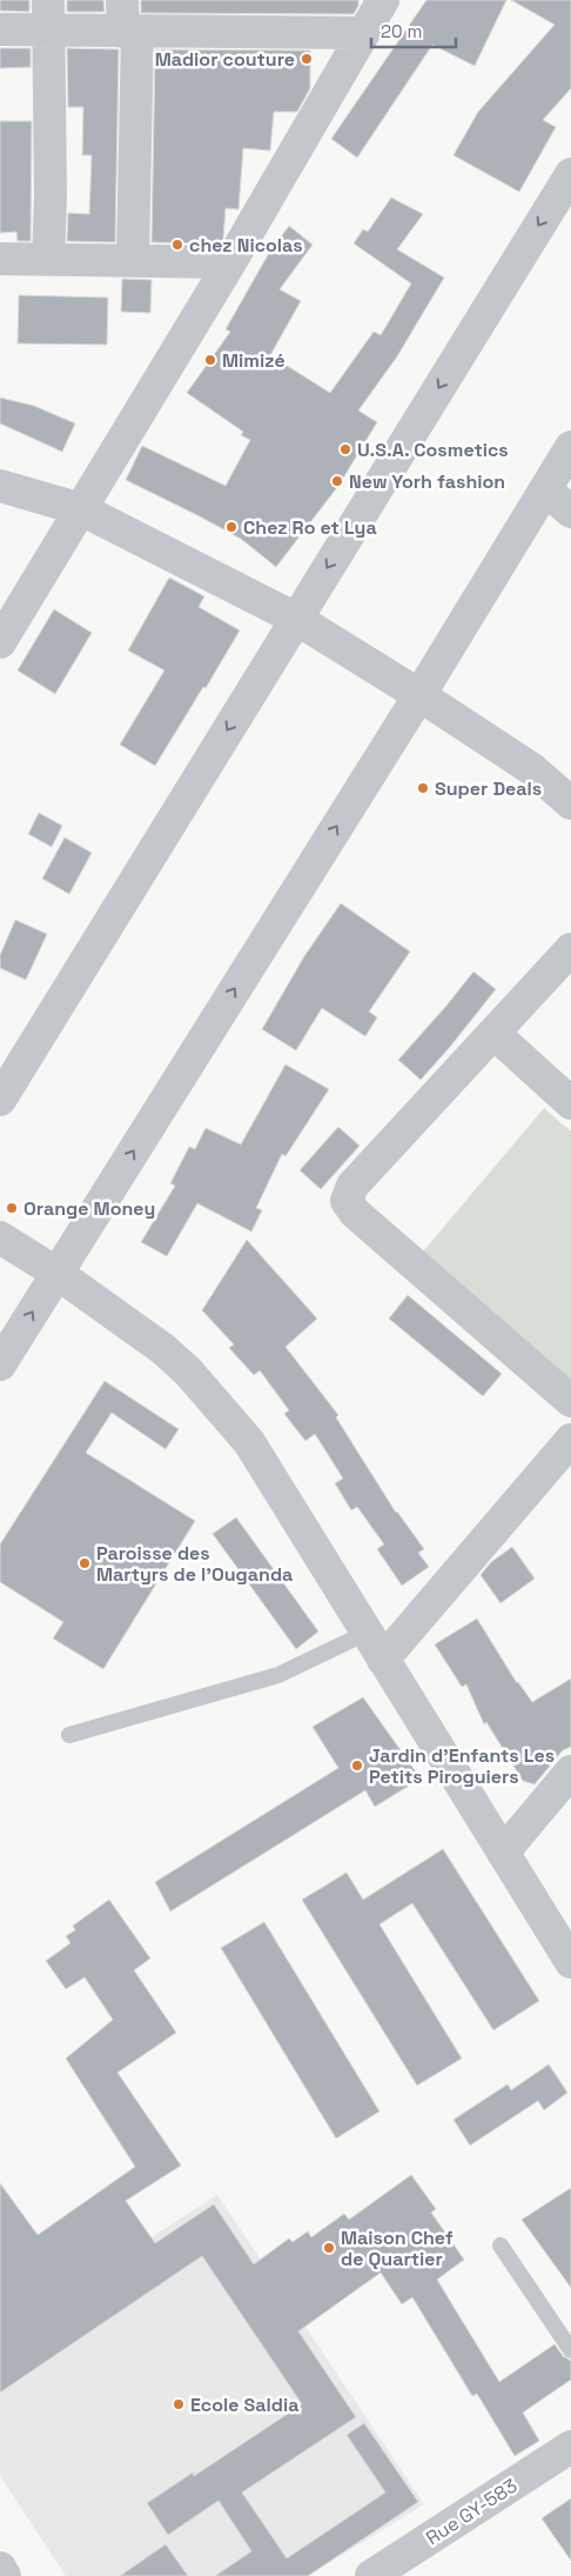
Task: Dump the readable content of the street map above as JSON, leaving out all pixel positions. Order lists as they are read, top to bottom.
{
  "streets": {
    "street": ["Rue GY-583"]
  },
  "places": [
    "Madior couture",
    "chez Nicolas",
    "Mimizé",
    "U.S.A. Cosmetics",
    "New Yorh fashion",
    "Chez Ro et Lya",
    "Super Deals",
    "Orange Money",
    "Paroisse des Martyrs de l'Ouganda",
    "Jardin d'Enfants Les Petits Piroguiers",
    "Maison Chef de Quartier",
    "Ecole Saldia"
  ],
  "scale_bar": "20 m"
}
